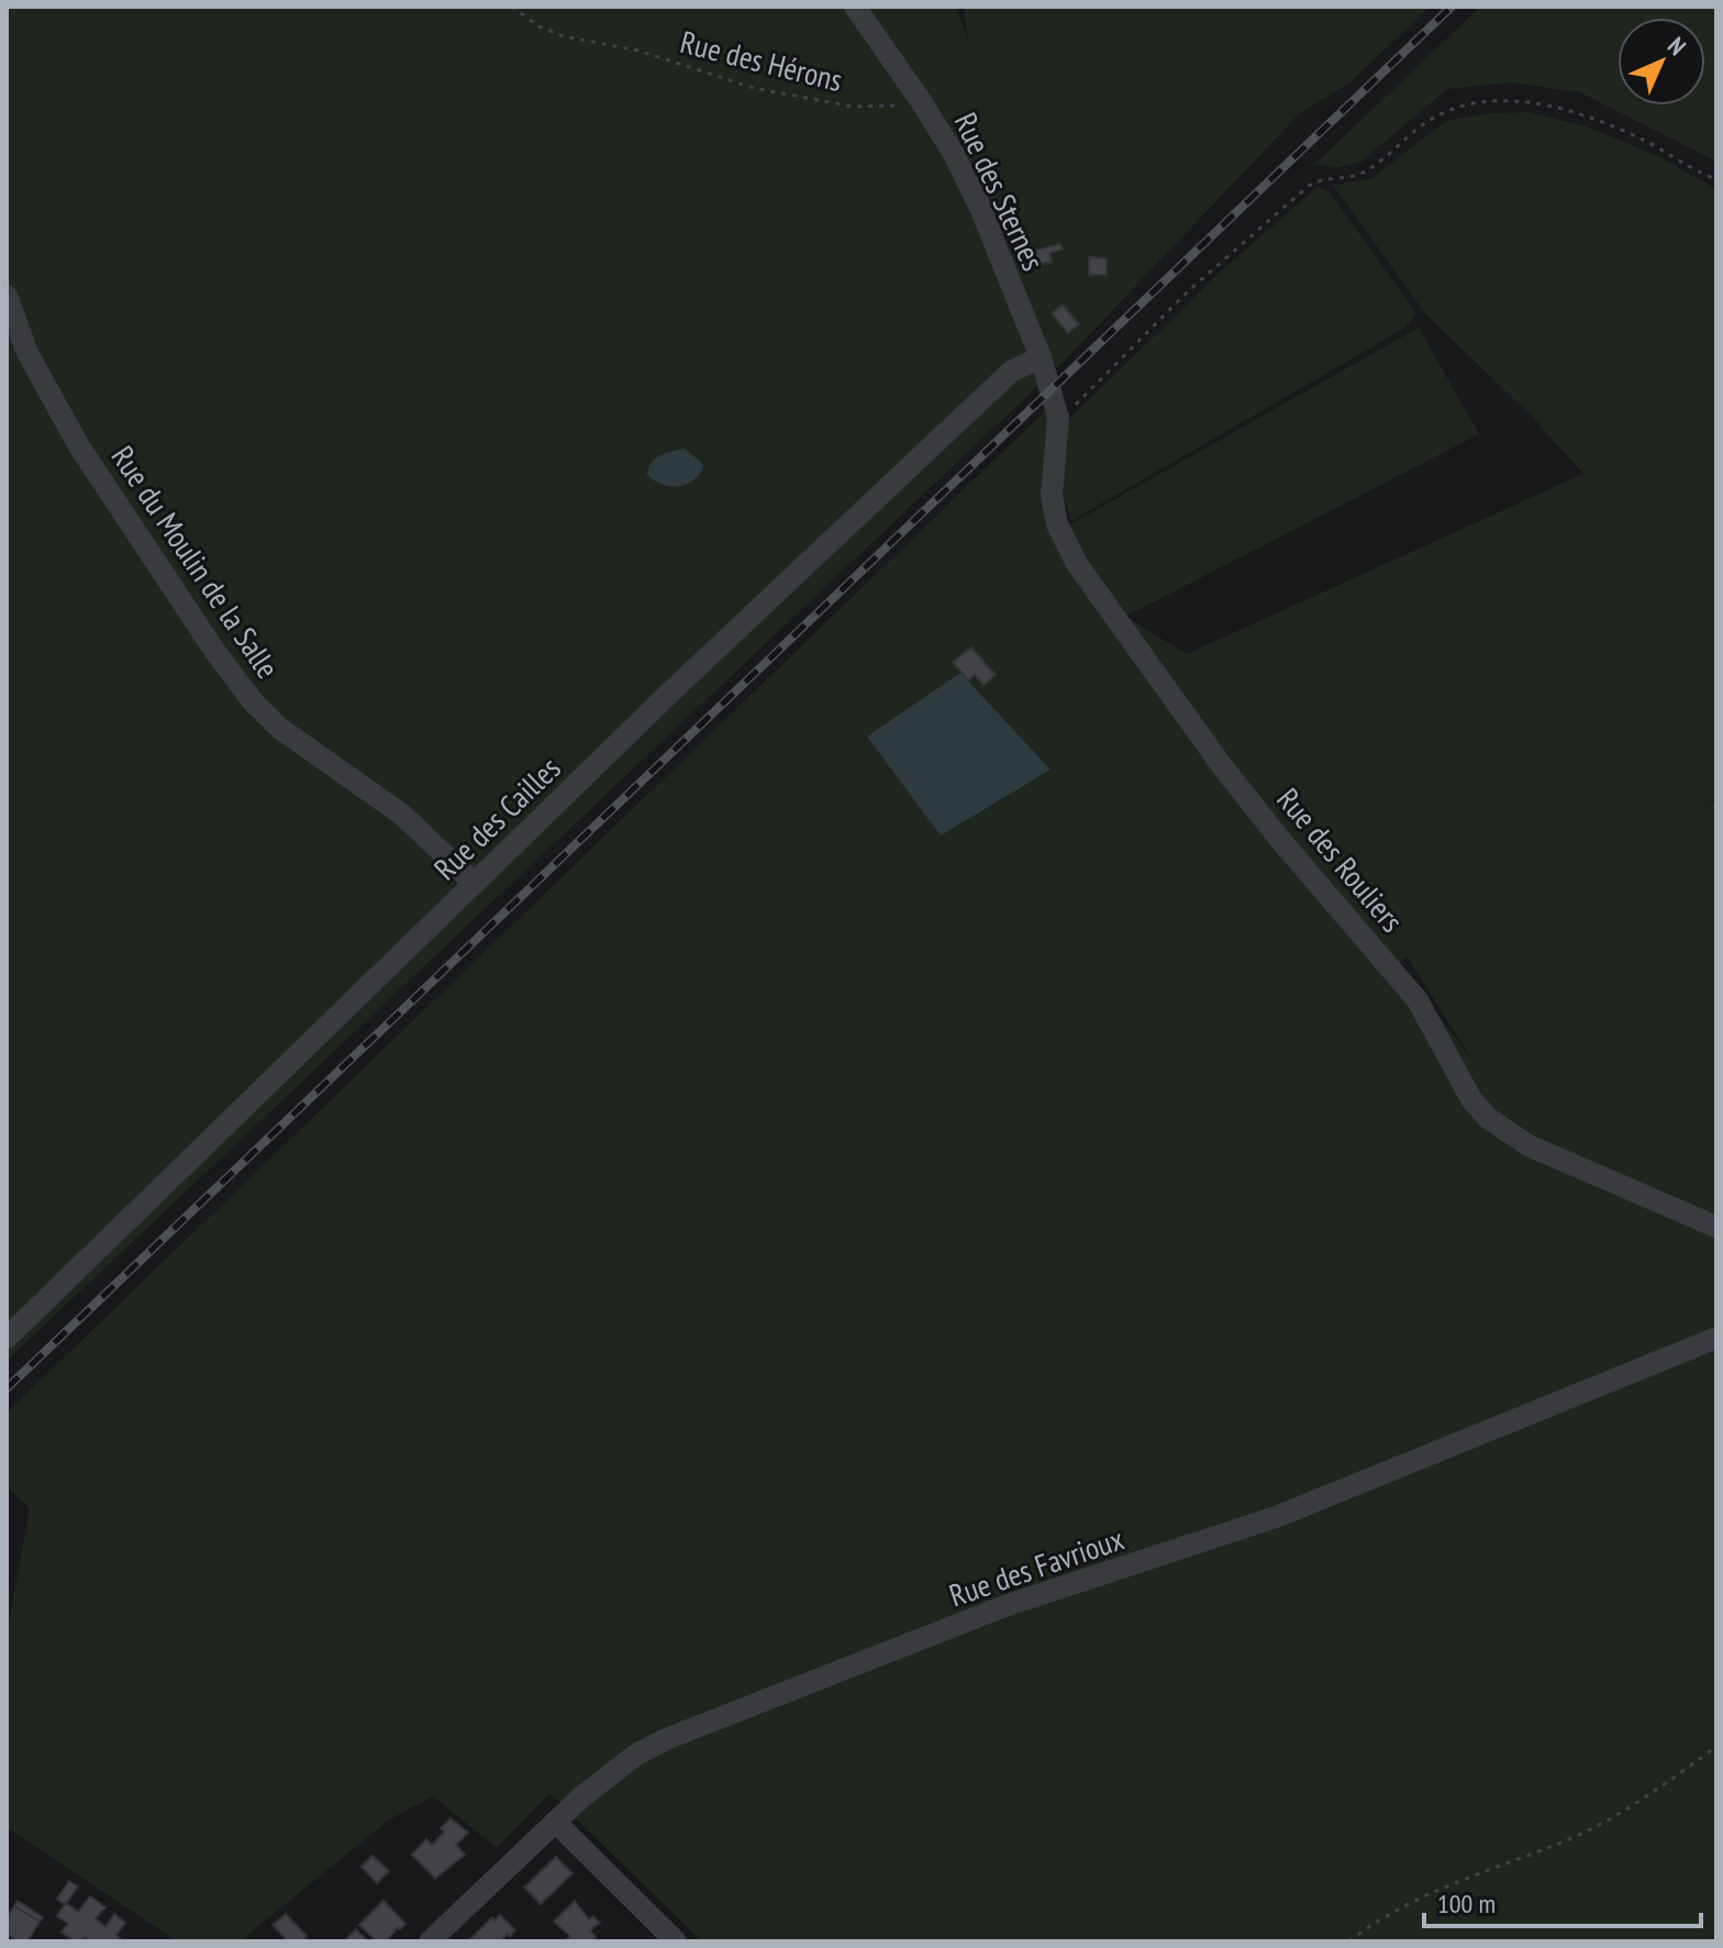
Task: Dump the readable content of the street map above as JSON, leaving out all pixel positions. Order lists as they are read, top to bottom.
{
  "streets": {
    "street": [
      "Rue des Sternes",
      "Rue du Moulin de la Salle",
      "Rue des Cailles",
      "Rue des Rouliers",
      "Rue des Favrioux"
    ],
    "path": ["Rue des Hérons"]
  },
  "crossings": [
    ["Rue des Sternes", "Rue des Cailles"],
    ["Rue des Sternes", "Rue des Rouliers"],
    ["Rue du Moulin de la Salle", "Rue des Cailles"]
  ],
  "scale_bar": "100 m",
  "north": "top right"
}
